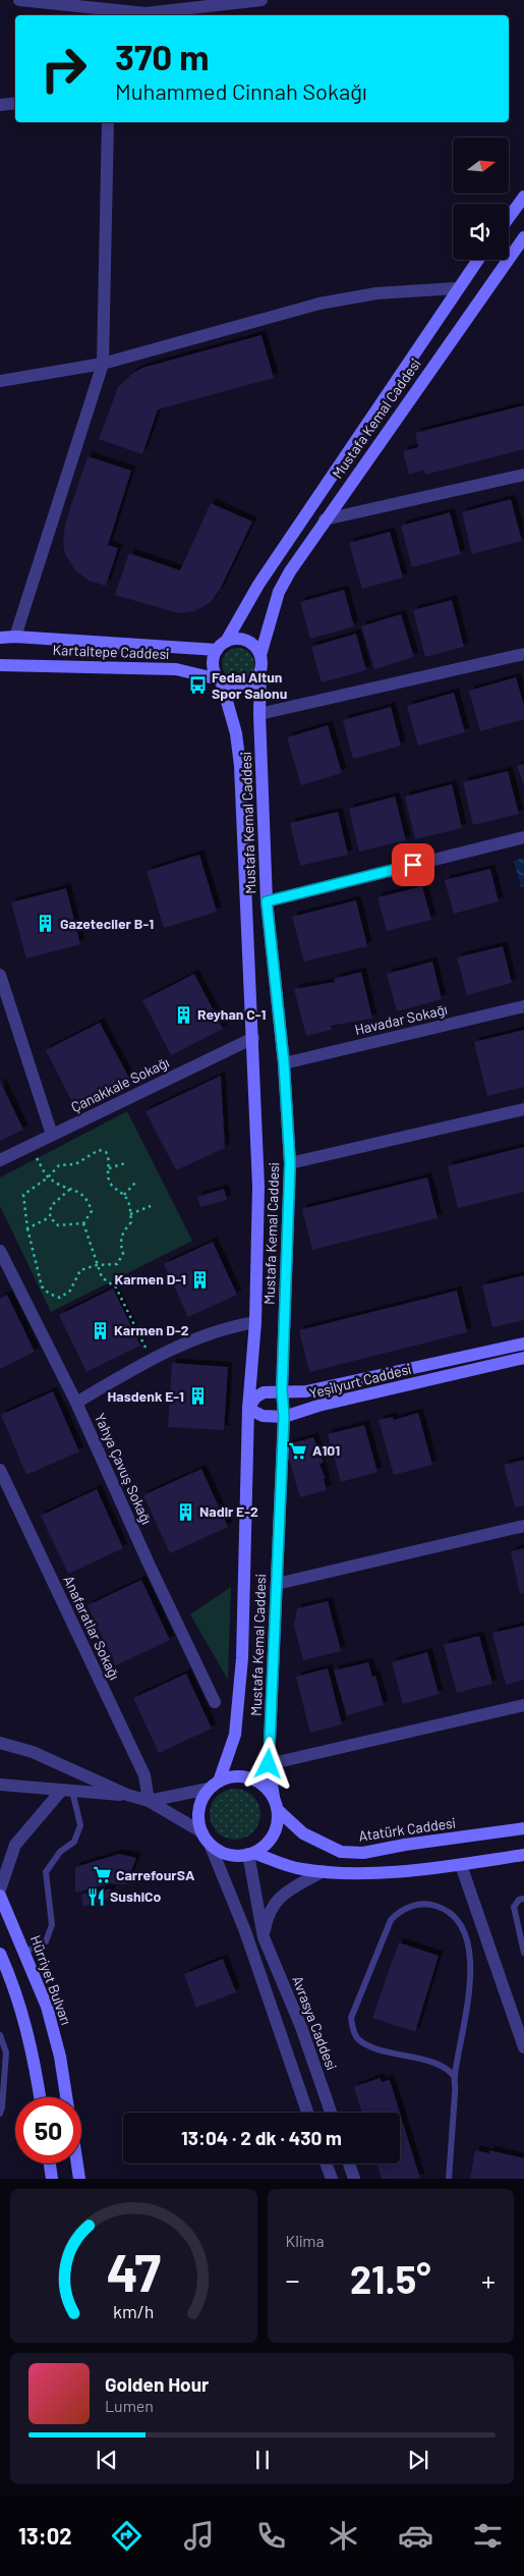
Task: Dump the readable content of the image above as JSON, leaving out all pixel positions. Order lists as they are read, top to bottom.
{
  "streets": {
    "main road": [
      "Mustafa Kemal Caddesi",
      "Kartaltepe Caddesi",
      "Yeşilyurt Caddesi",
      "Atatürk Caddesi",
      "Hürriyet Bulvarı"
    ],
    "street": [
      "Havadar Sokağı",
      "Çanakkale Sokağı",
      "Yahya Çavuş Sokağı",
      "Anafaratlar Sokağı",
      "Avrasya Caddesi"
    ]
  },
  "crossings": [
    ["Mustafa Kemal Caddesi", "Kartaltepe Caddesi"],
    ["Mustafa Kemal Caddesi", "Havadar Sokağı"],
    ["Mustafa Kemal Caddesi", "Çanakkale Sokağı"],
    ["Mustafa Kemal Caddesi", "Yeşilyurt Caddesi"],
    ["Mustafa Kemal Caddesi", "Atatürk Caddesi"],
    ["Mustafa Kemal Caddesi", "Avrasya Caddesi"],
    ["Atatürk Caddesi", "Avrasya Caddesi"]
  ],
  "places": {
    "bus stop": ["Fedai Altun Spor Salonu"],
    "building": [
      "Gazeteciler B-1",
      "Reyhan C-1",
      "Karmen D-1",
      "Karmen D-2",
      "Hasdenk E-1",
      "Nadir E-2"
    ],
    "supermarket": ["A101", "CarrefourSA"],
    "restaurant": ["SushiCo"]
  },
  "north": "right",
  "page": {
    "turn": ["370 m", "Muhammed Cinnah Sokağı"],
    "limit": "50",
    "trip": "13:04 · 2 dk · 430 m",
    "tile": "Klima",
    "heat": ["−", "21.5°", "+"],
    "song": ["Golden Hour", "Lumen"],
    "tabs": "13:02",
    "gauge": ["47", "km/h"]
  }
}
